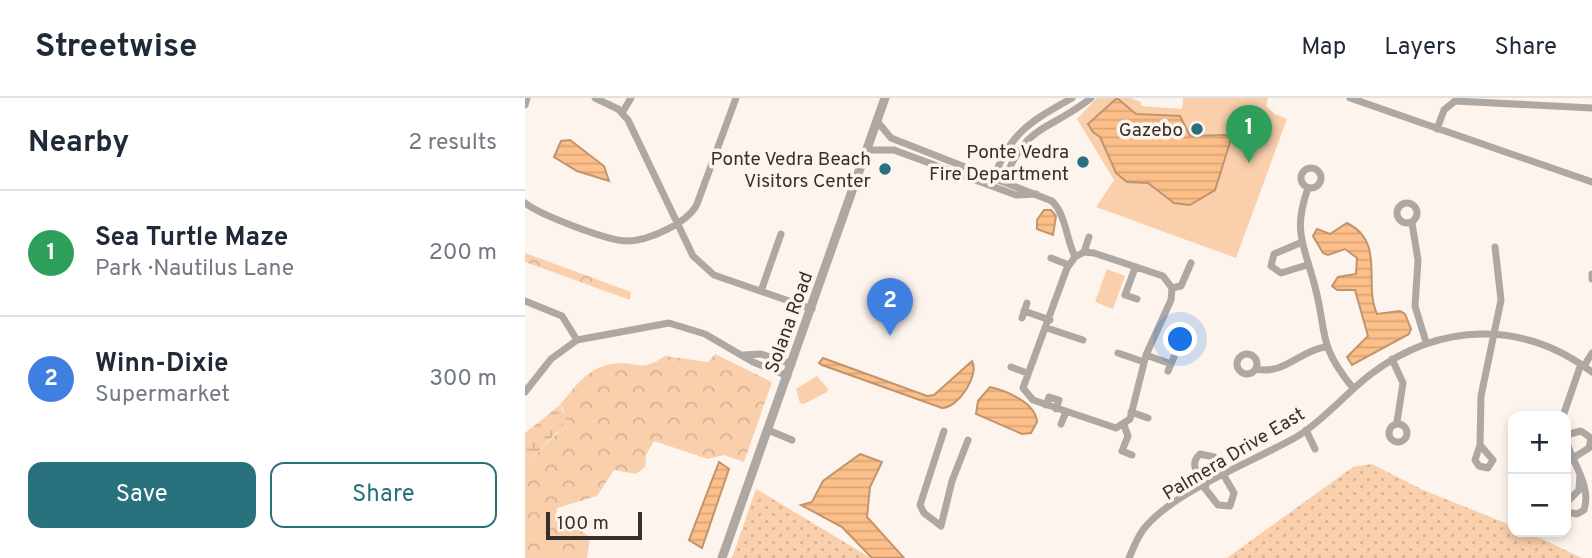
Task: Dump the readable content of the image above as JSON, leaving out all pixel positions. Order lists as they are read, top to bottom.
{
  "streets": {
    "street": ["Solana Road", "Palmera Drive East"]
  },
  "places": ["Gazebo", "Ponte Vedra Fire Department", "Ponte Vedra Beach Visitors Center"],
  "scale_bar": "100 m",
  "page": {
    "header": "Streetwise",
    "nav": ["Map", "Layers", "Share"],
    "heading": ["Nearby", "2 results"],
    "pins": ["1", "2"],
    "list": [
      {
        "mark": "1",
        "name": "Sea Turtle Maze",
        "note": "Park · Nautilus Lane",
        "value": "200 m"
      },
      {
        "mark": "2",
        "name": "Winn-Dixie",
        "note": "Supermarket",
        "value": "300 m"
      }
    ],
    "map_buttons": ["+", "−"],
    "buttons": ["Save", "Share"],
    "scale": "100 m"
  }
}
